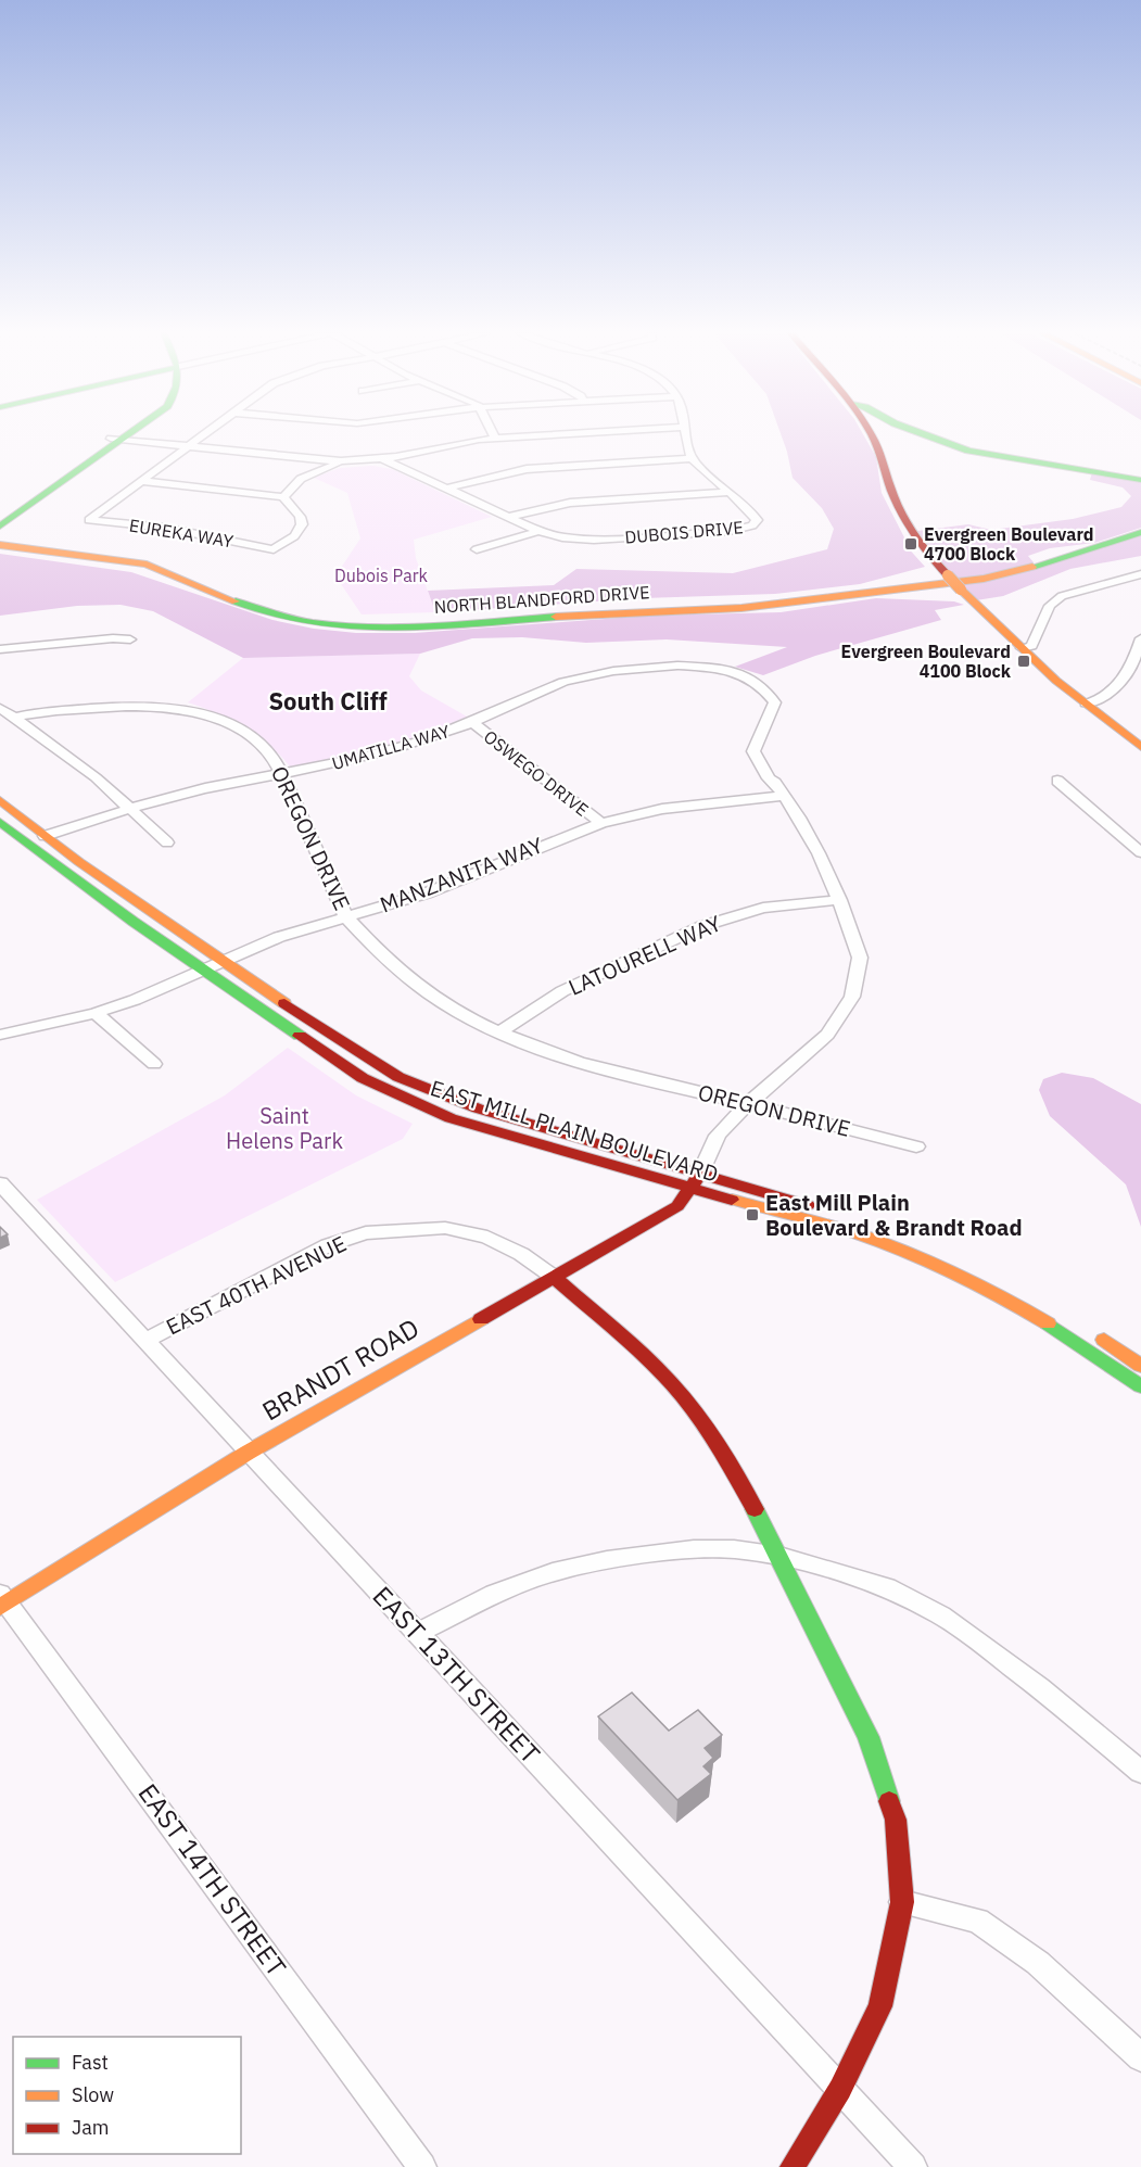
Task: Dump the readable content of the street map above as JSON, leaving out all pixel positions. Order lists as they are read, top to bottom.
{
  "streets": {
    "main road": ["NORTH BLANDFORD DRIVE", "EAST MILL PLAIN BOULEVARD", "BRANDT ROAD"],
    "street": [
      "DUBOIS DRIVE",
      "EUREKA WAY",
      "UMATILLA WAY",
      "OSWEGO DRIVE",
      "OREGON DRIVE",
      "MANZANITA WAY",
      "LATOURELL WAY",
      "EAST 40TH AVENUE",
      "EAST 13TH STREET",
      "EAST 14TH STREET"
    ]
  },
  "crossings": [
    ["UMATILLA WAY", "OSWEGO DRIVE"],
    ["UMATILLA WAY", "OREGON DRIVE"],
    ["UMATILLA WAY", "MANZANITA WAY"],
    ["UMATILLA WAY", "EAST MILL PLAIN BOULEVARD"],
    ["OSWEGO DRIVE", "MANZANITA WAY"],
    ["OREGON DRIVE", "MANZANITA WAY"],
    ["OREGON DRIVE", "LATOURELL WAY"],
    ["MANZANITA WAY", "EAST MILL PLAIN BOULEVARD"],
    ["EAST MILL PLAIN BOULEVARD", "BRANDT ROAD"],
    ["EAST 40TH AVENUE", "BRANDT ROAD"],
    ["EAST 40TH AVENUE", "EAST 13TH STREET"],
    ["BRANDT ROAD", "EAST 13TH STREET"],
    ["BRANDT ROAD", "EAST 14TH STREET"]
  ],
  "districts": ["South Cliff"],
  "parks": ["Dubois Park", "Saint Helens Park"],
  "places": {
    "transit": ["Evergreen Boulevard 4700 Block", "Evergreen Boulevard 4100 Block", "East Mill Plain Boulevard & Brandt Road"]
  },
  "legend": ["Fast", "Slow", "Jam"]
}
